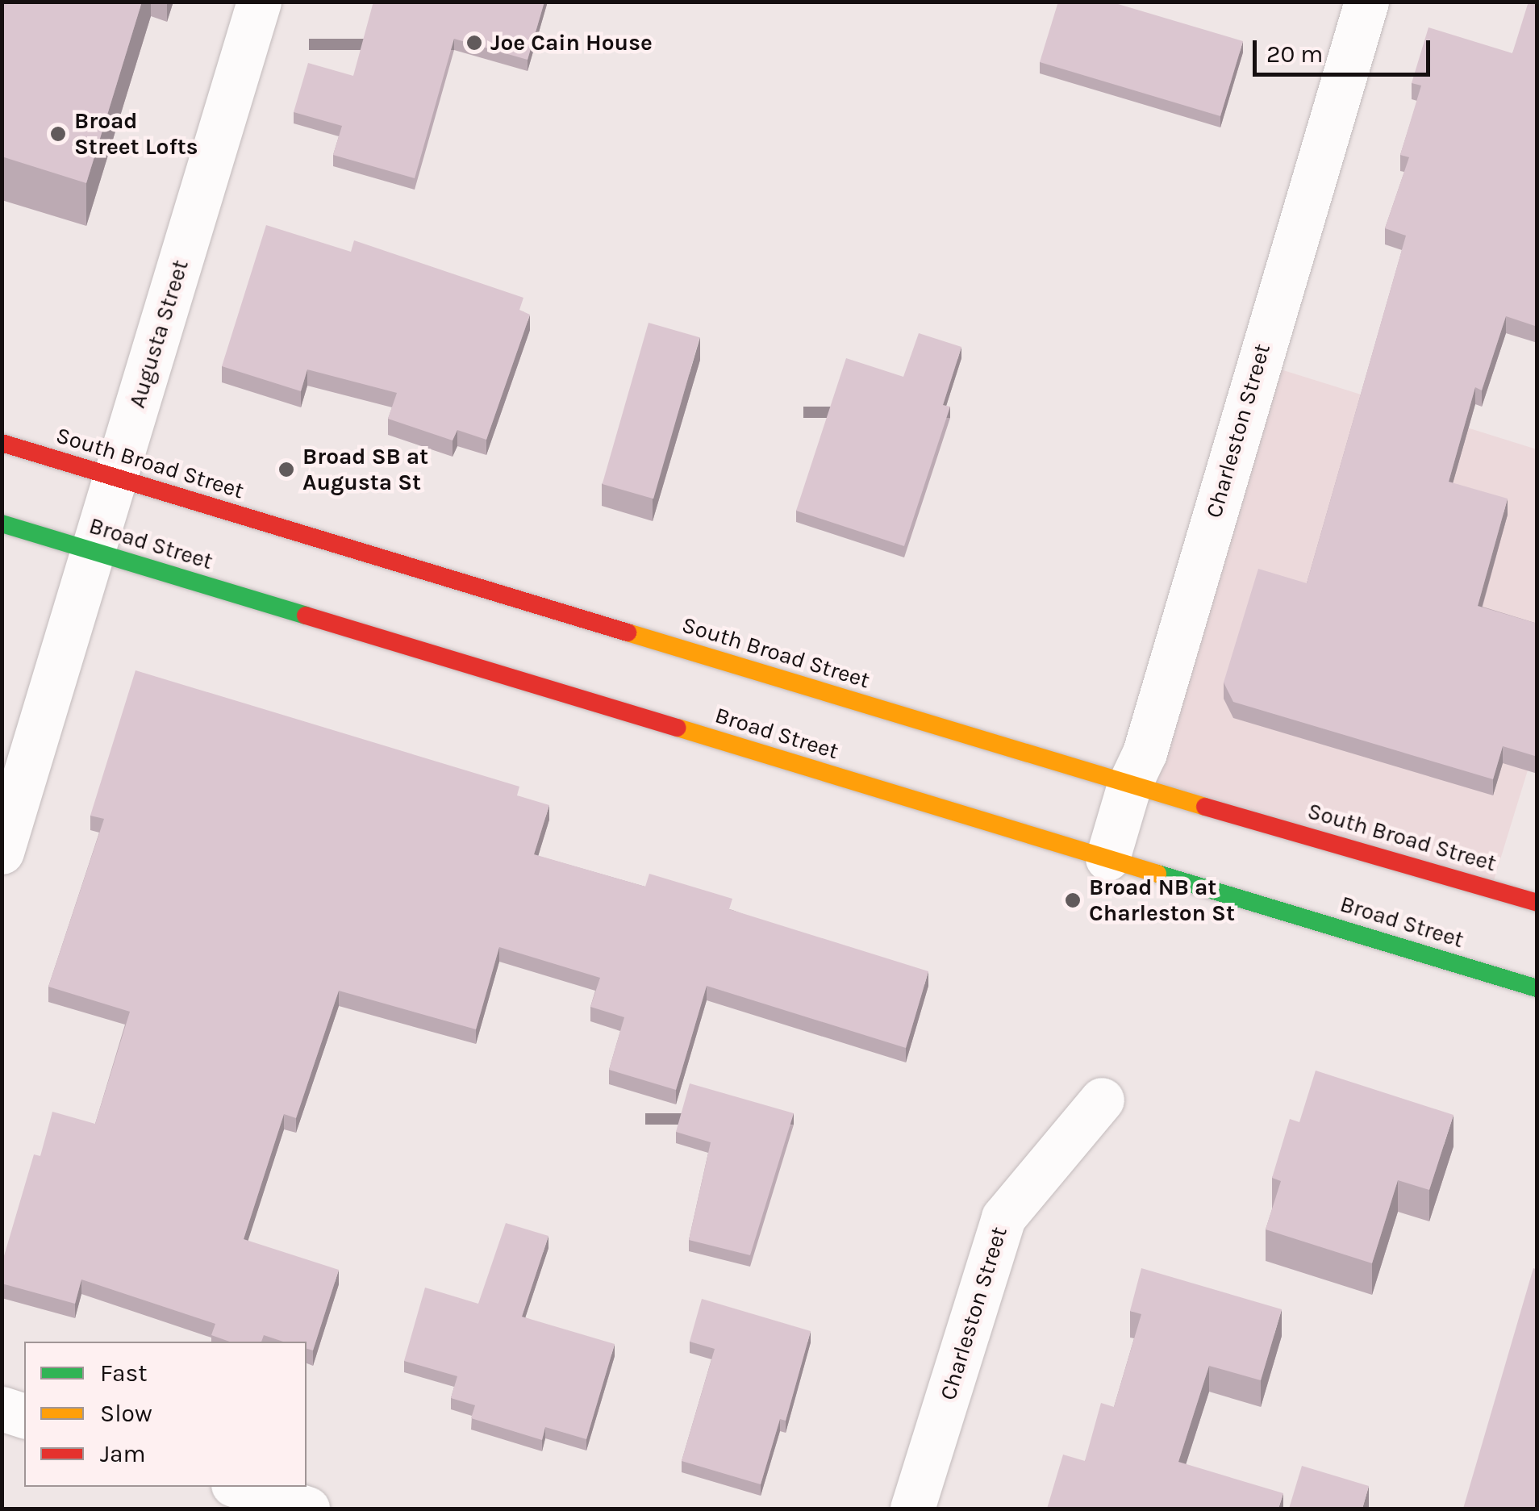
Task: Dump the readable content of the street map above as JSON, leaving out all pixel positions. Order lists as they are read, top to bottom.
{
  "streets": {
    "main road": ["South Broad Street", "Broad Street"],
    "street": ["Augusta Street", "Charleston Street"]
  },
  "crossings": [
    ["Augusta Street", "South Broad Street"],
    ["Augusta Street", "Broad Street"],
    ["Charleston Street", "South Broad Street"],
    ["Charleston Street", "Broad Street"]
  ],
  "places": [
    "Joe Cain House",
    "Broad Street Lofts",
    "Broad SB at Augusta St",
    "Broad NB at Charleston St"
  ],
  "legend": ["Fast", "Slow", "Jam"],
  "scale_bar": "20 m"
}
